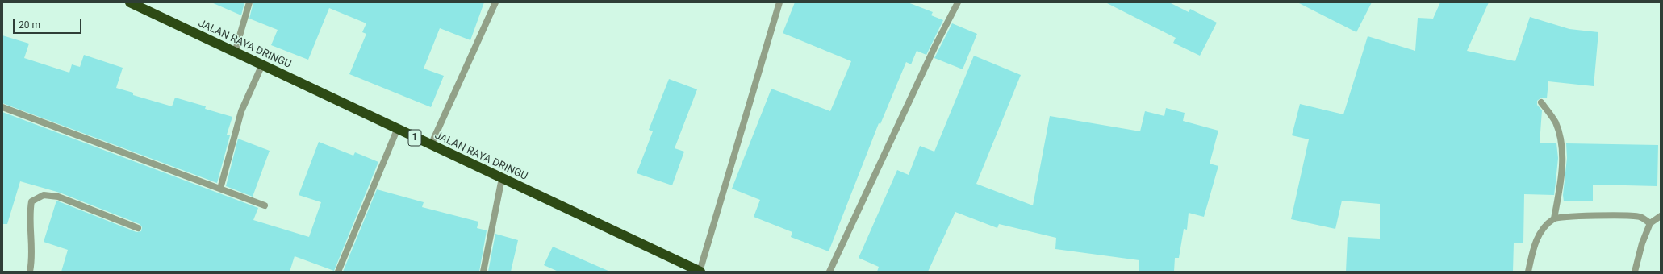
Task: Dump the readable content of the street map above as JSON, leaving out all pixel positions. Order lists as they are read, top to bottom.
{
  "streets": {
    "highway": ["JALAN RAYA DRINGU", "1"]
  },
  "scale_bar": "20 m"
}
